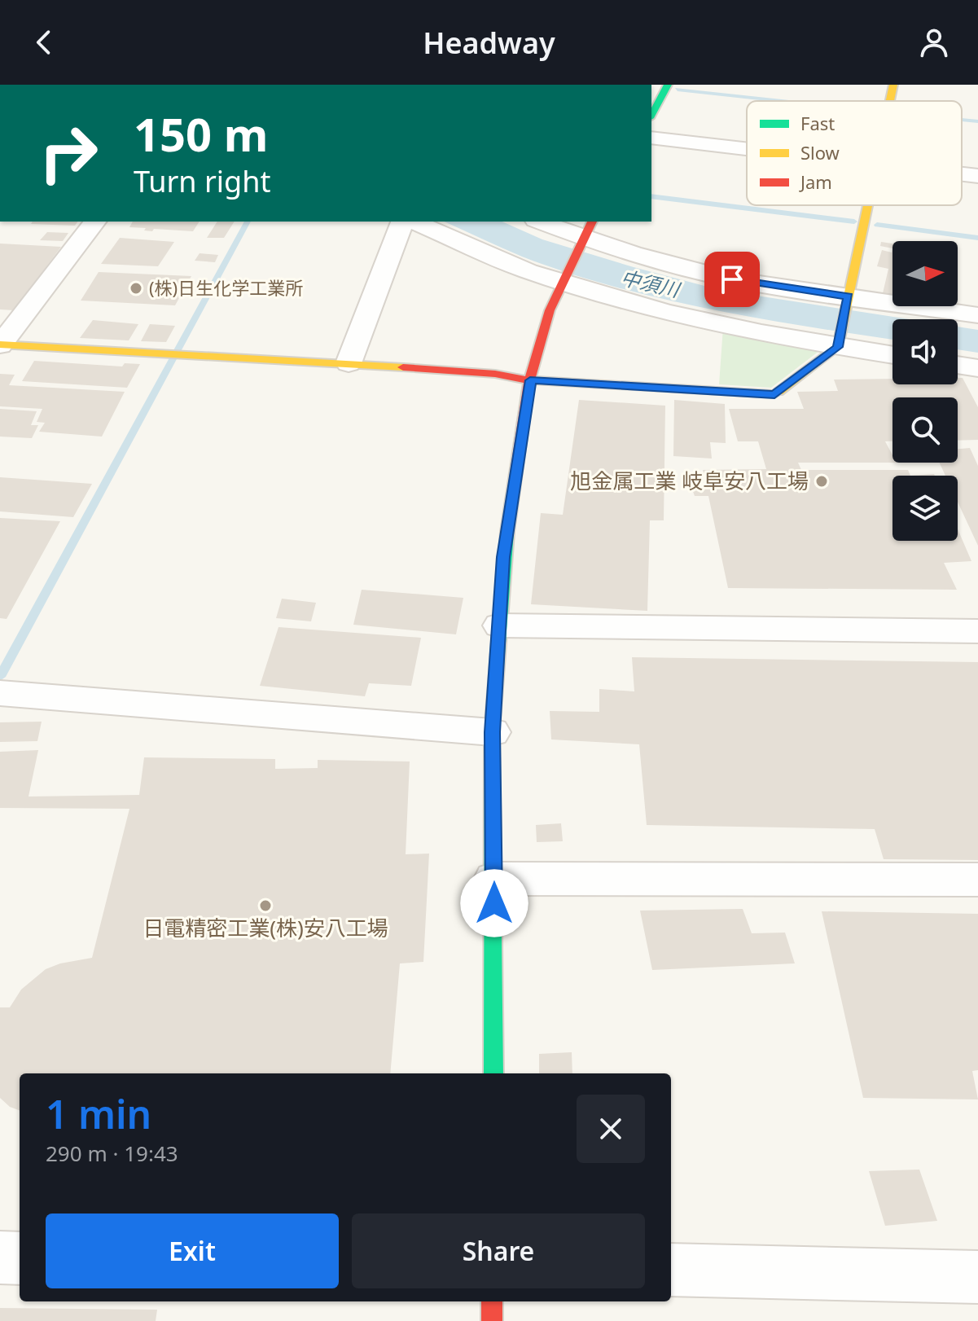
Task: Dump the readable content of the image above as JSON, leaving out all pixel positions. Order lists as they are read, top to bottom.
{
  "water": ["中須川"],
  "places": ["(株)日生化学工業所", "旭金属工業 岐阜安八工場", "日電精密工業(株)安八工場"],
  "legend": ["Fast", "Slow", "Jam"],
  "north": "right",
  "page": {
    "header": "Headway",
    "turn": ["150 m", "Turn right"],
    "heading": ["1 min", "290 m · 19:43"],
    "buttons": ["Exit", "Share"]
  }
}
